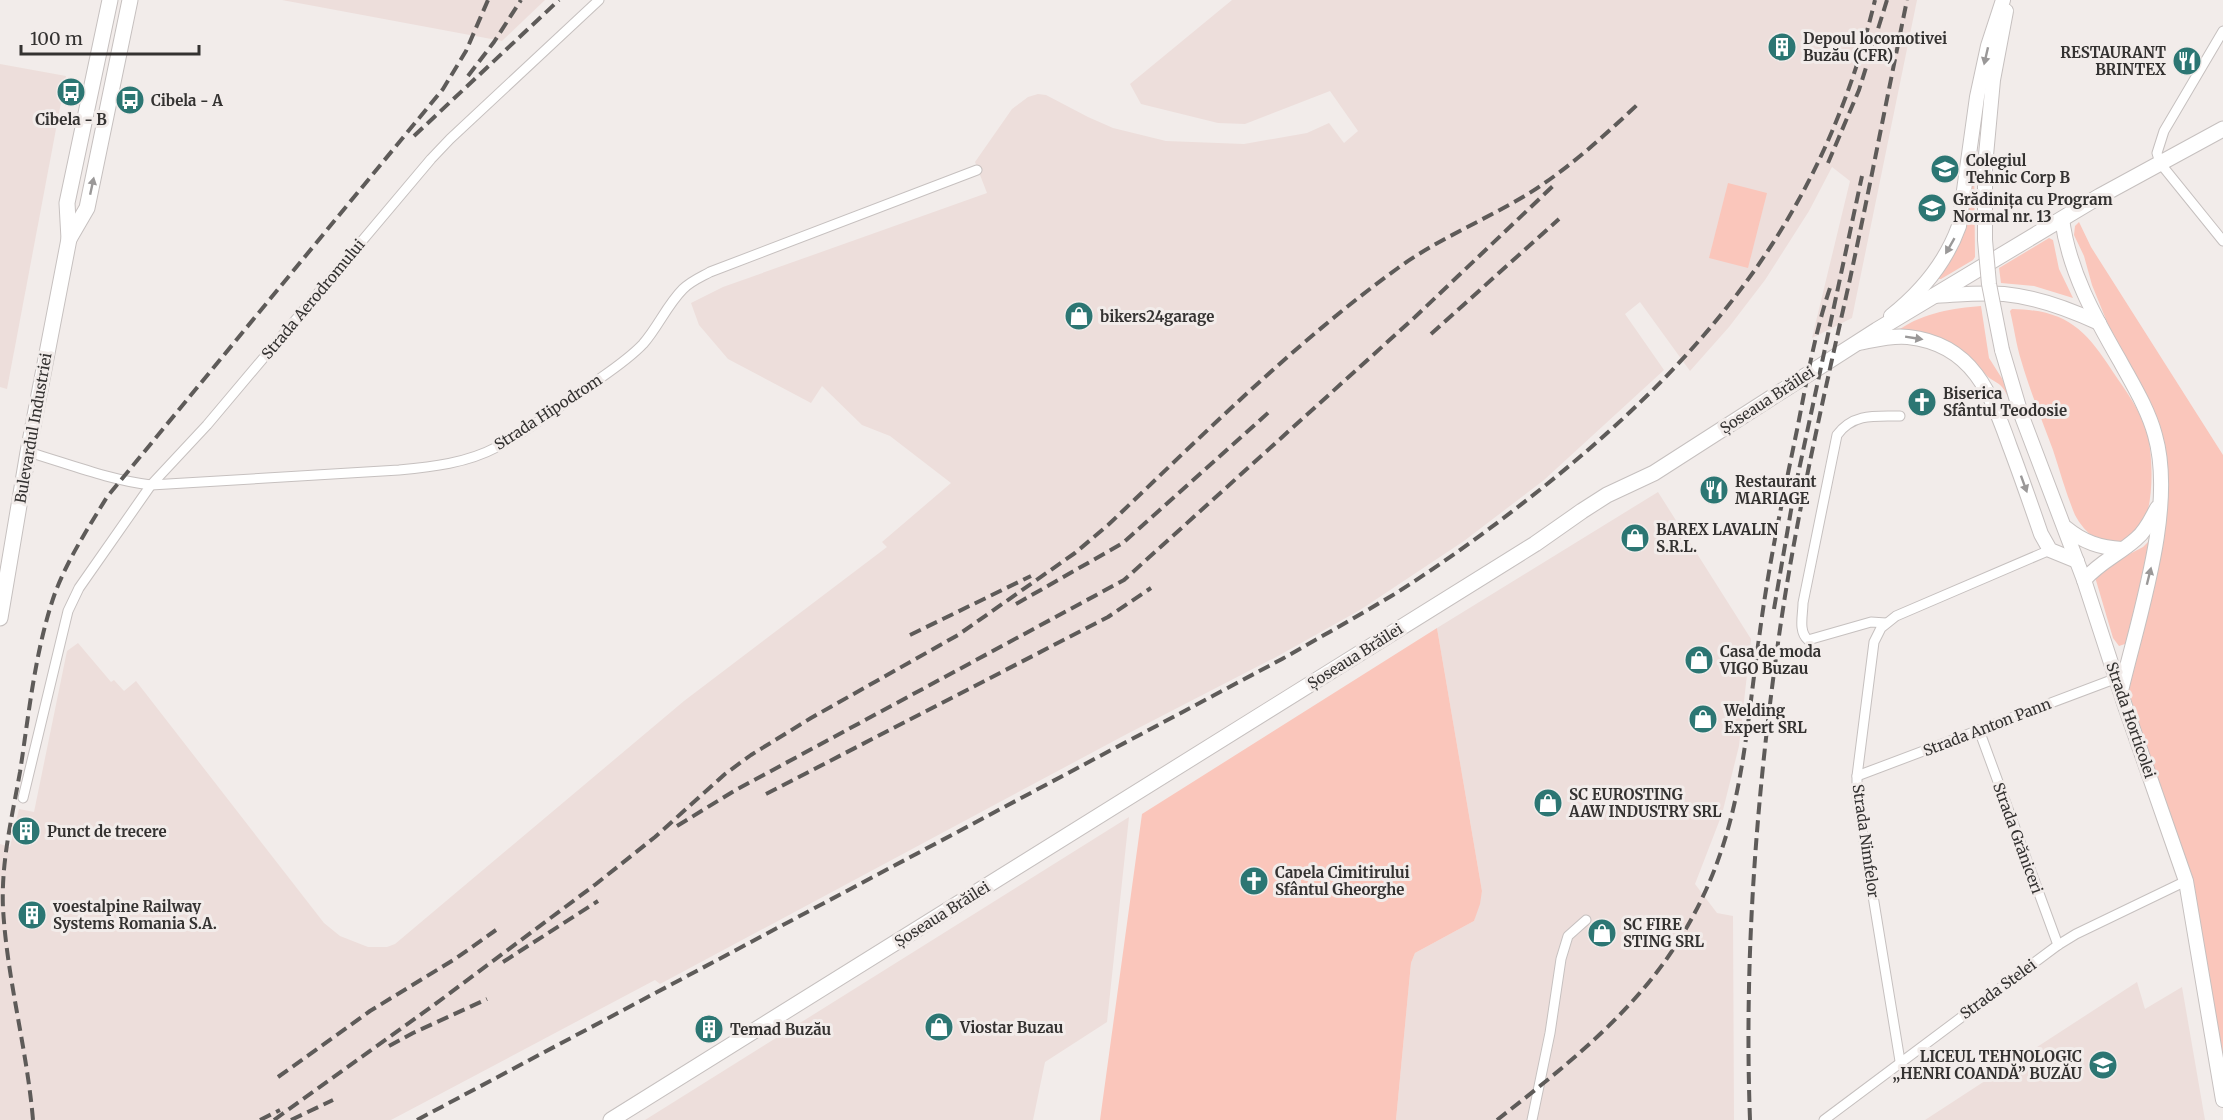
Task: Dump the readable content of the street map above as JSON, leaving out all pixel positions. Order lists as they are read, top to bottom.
{
  "streets": {
    "main road": ["Șoseaua Brăilei", "Bulevardul Industriei", "Strada Horticolei"],
    "street": [
      "Strada Aerodromului",
      "Strada Hipodrom",
      "Strada Anton Pann",
      "Strada Grăniceri",
      "Strada Nimfelor",
      "Strada Stelei"
    ]
  },
  "crossings": [
    ["Strada Aerodromului", "Strada Hipodrom"],
    ["Strada Hipodrom", "Bulevardul Industriei"],
    ["Strada Horticolei", "Strada Anton Pann"],
    ["Strada Horticolei", "Strada Stelei"],
    ["Strada Anton Pann", "Strada Grăniceri"],
    ["Strada Anton Pann", "Strada Nimfelor"],
    ["Strada Grăniceri", "Strada Stelei"],
    ["Strada Nimfelor", "Strada Stelei"]
  ],
  "places": {
    "building": [
      "Depoul locomotivei Buzău (CFR)",
      "Punct de trecere",
      "voestalpine Railway Systems Romania S.A.",
      "Temad Buzău"
    ],
    "restaurant": ["RESTAURANT BRINTEX", "Restaurant MARIAGE"],
    "bus stop": ["Cibela - B", "Cibela - A"],
    "school or university": ["Colegiul Tehnic Corp B", "Grădinița cu Program Normal nr. 13", "LICEUL TEHNOLOGIC „HENRI COANDĂ” BUZĂU"],
    "shop": [
      "bikers24garage",
      "BAREX LAVALIN S.R.L.",
      "Casa de moda VIGO Buzau",
      "Welding Expert SRL",
      "SC EUROSTING AAW INDUSTRY SRL",
      "SC FIRE STING SRL",
      "Viostar Buzau"
    ],
    "church": ["Biserica Sfântul Teodosie", "Capela Cimitirului Sfântul Gheorghe"]
  },
  "scale_bar": "100 m"
}
